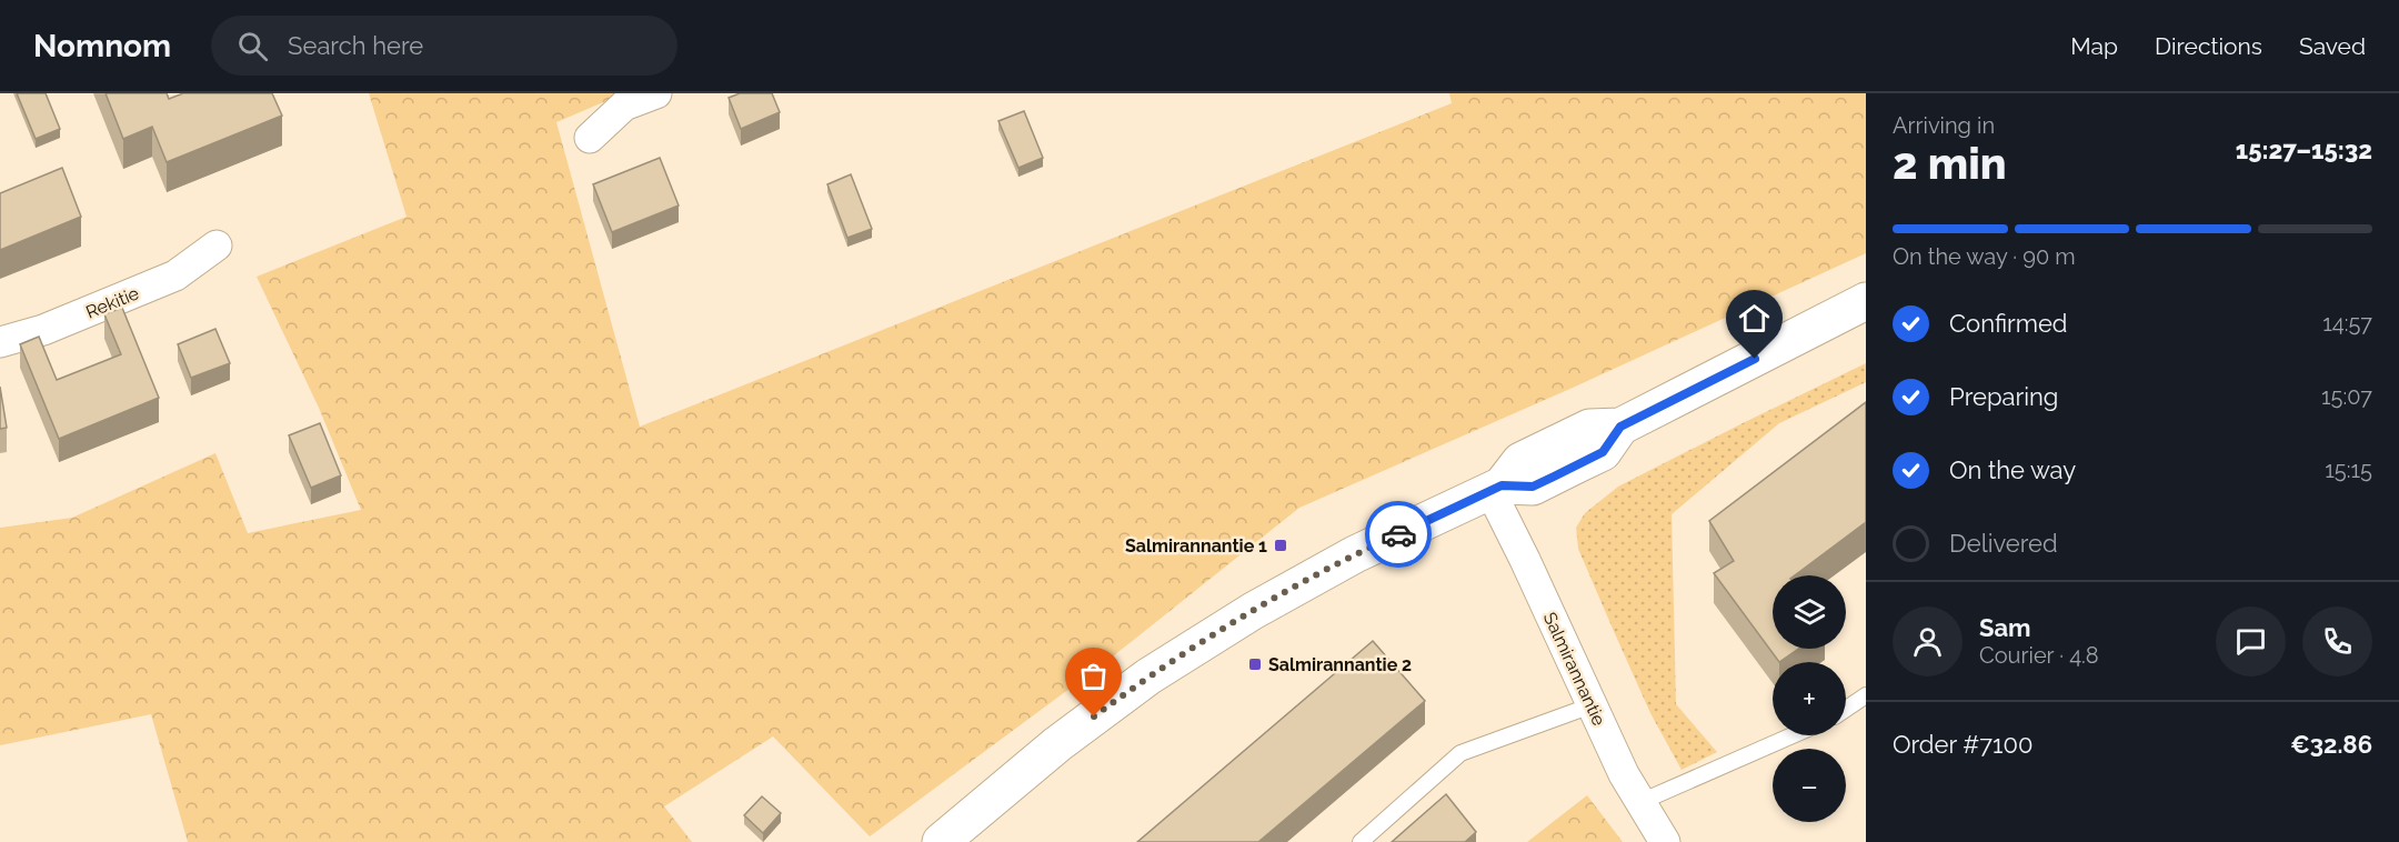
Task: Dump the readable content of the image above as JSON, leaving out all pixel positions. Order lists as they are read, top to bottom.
{
  "streets": {
    "street": ["Rekitie", "Salmirannantie"]
  },
  "places": {
    "transit": ["Salmirannantie 1", "Salmirannantie 2"]
  },
  "page": {
    "header": "Nomnom",
    "search": "Search here",
    "nav": ["Map", "Directions", "Saved"],
    "heading": ["2 min", "Arriving in", "15:27–15:32"],
    "panel": [
      "Sam",
      "Courier · 4.8",
      "Order #7100",
      "€32.86"
    ],
    "bar": "On the way · 90 m",
    "list": [
      ["Confirmed", "14:57"],
      ["Preparing", "15:07"],
      ["On the way", "15:15"],
      "Delivered"
    ],
    "map_buttons": ["+", "−"]
  }
}
